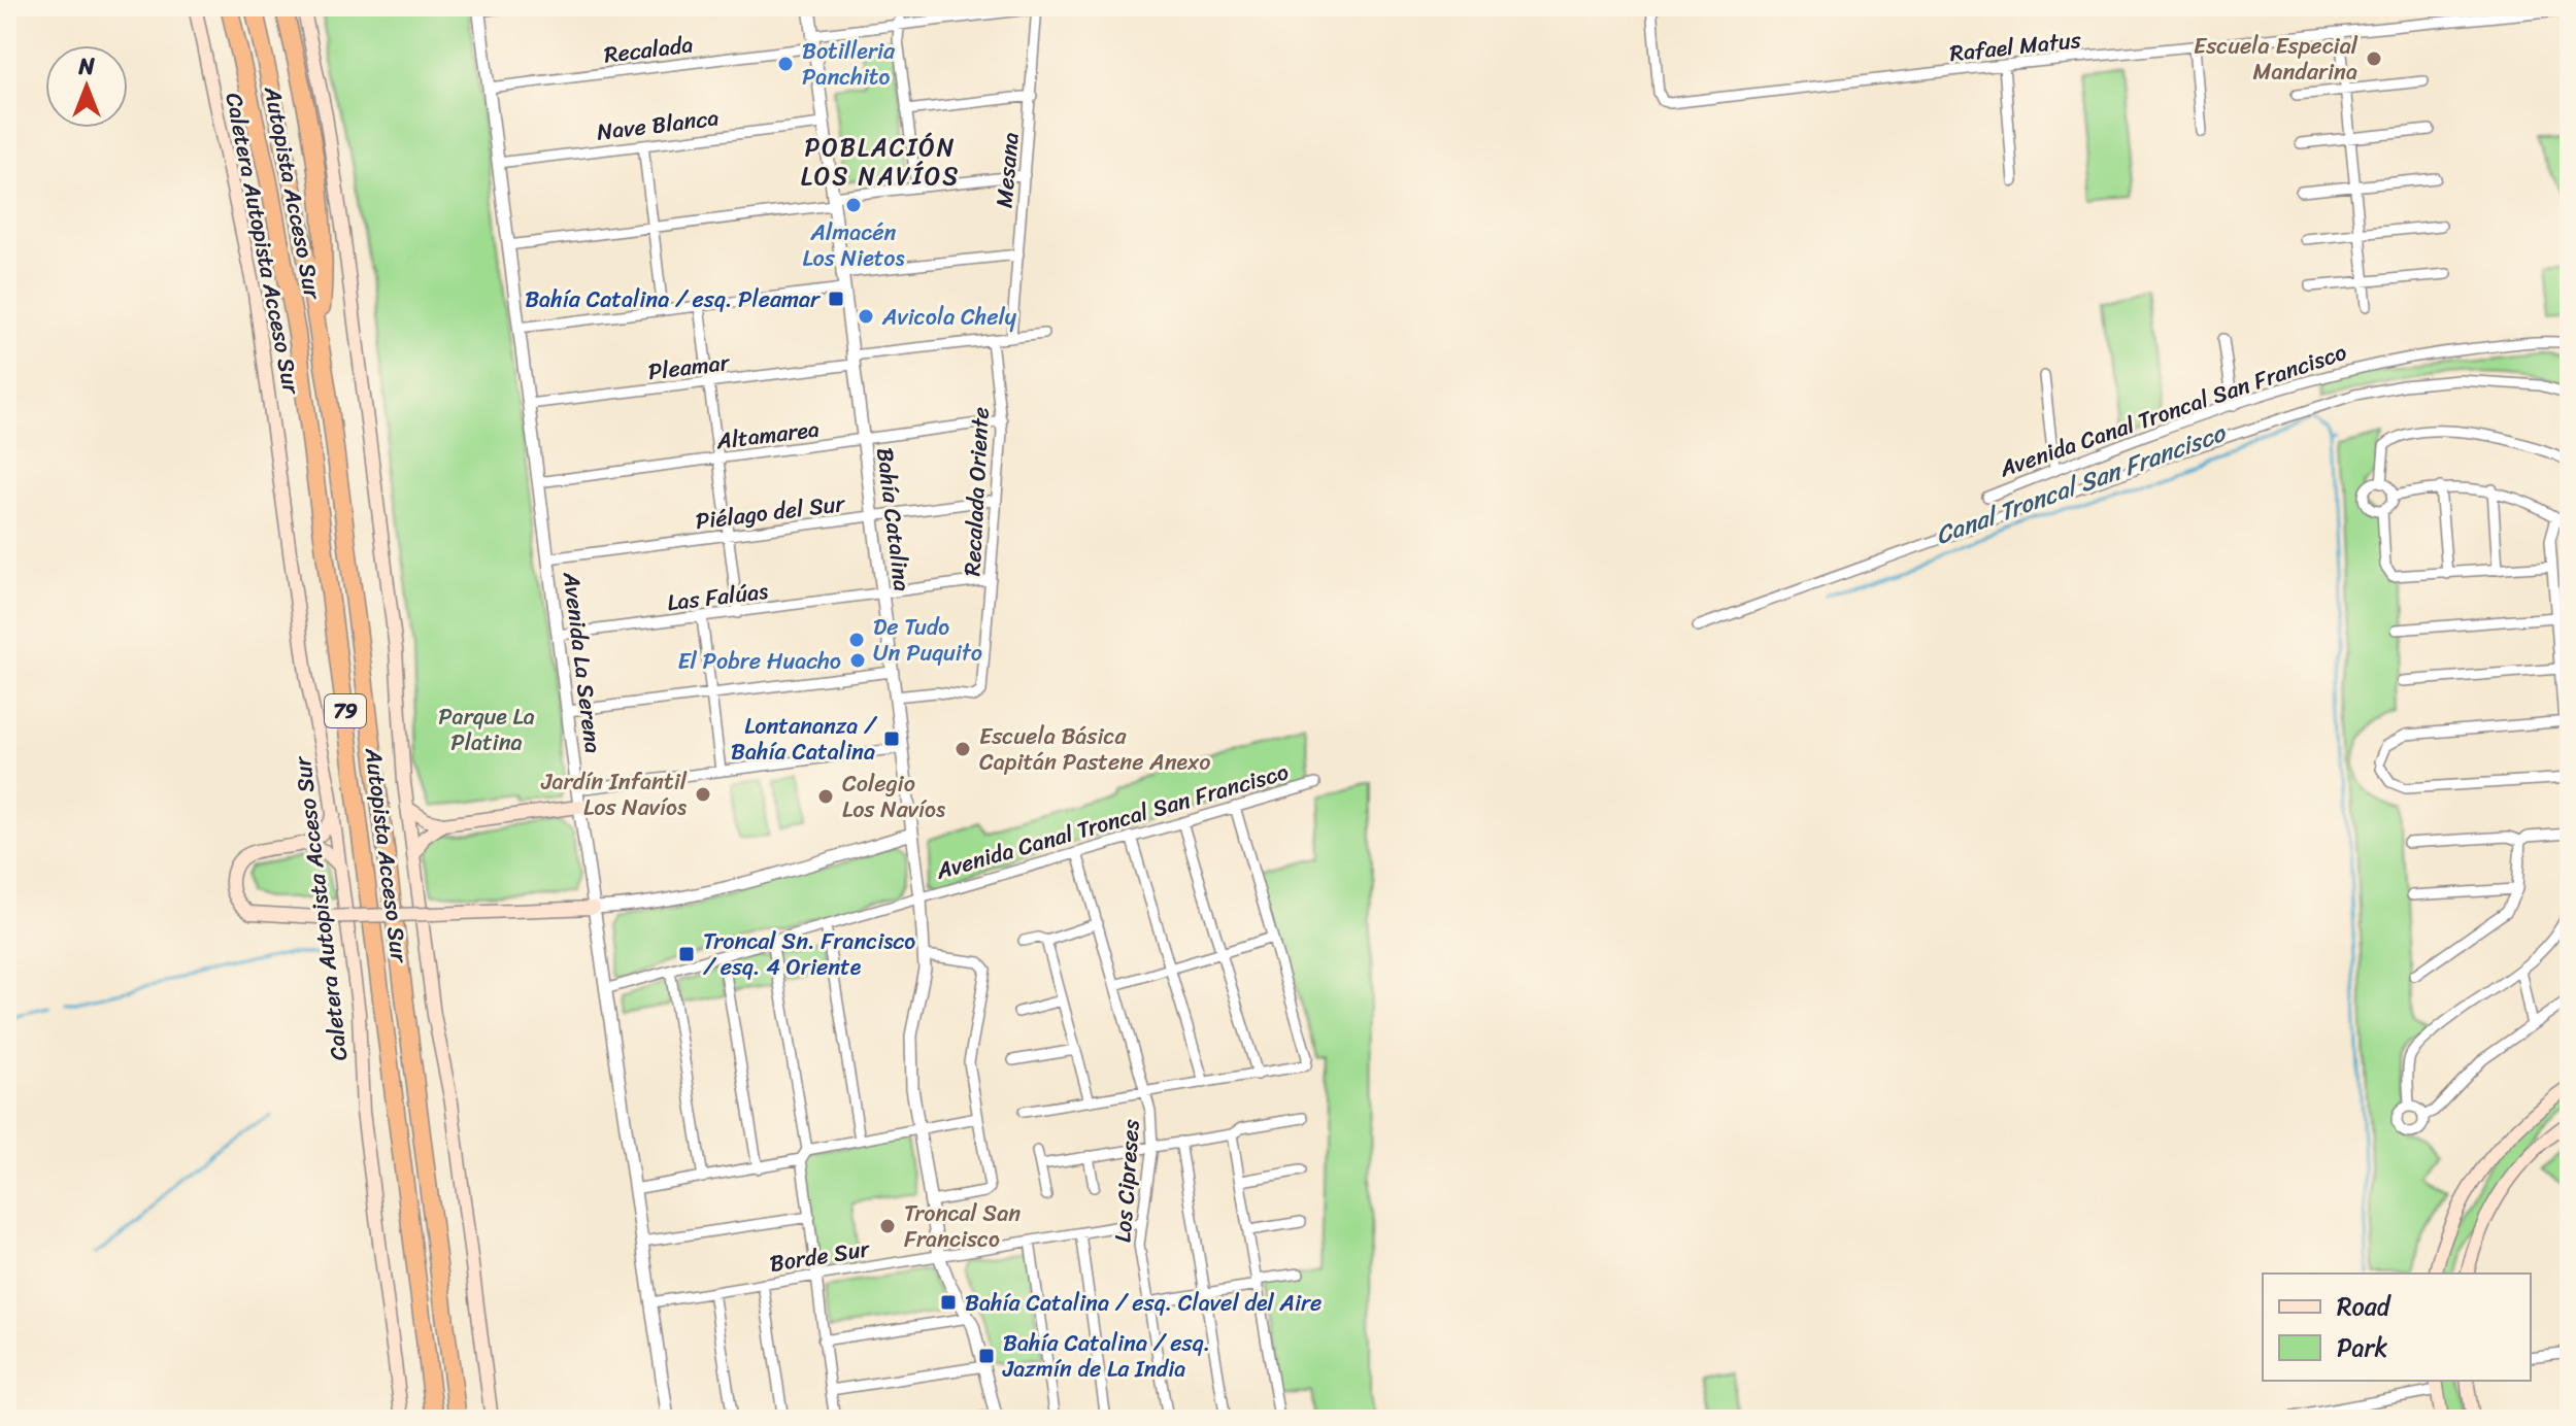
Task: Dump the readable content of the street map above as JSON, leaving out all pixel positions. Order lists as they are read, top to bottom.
{
  "streets": {
    "highway": ["Autopista Acceso Sur", "79"],
    "main road": ["Caletera Autopista Acceso Sur"],
    "street": [
      "Rafael Matus",
      "Recalada",
      "Nave Blanca",
      "Mesana",
      "Pleamar",
      "Avenida Canal Troncal San Francisco",
      "Altamarea",
      "Recalada Oriente",
      "Piélago del Sur",
      "Bahía Catalina",
      "Las Falúas",
      "Avenida La Serena",
      "Los Cipreses",
      "Borde Sur"
    ]
  },
  "crossings": [
    ["Recalada", "Mesana"],
    ["Recalada", "Bahía Catalina"],
    ["Recalada", "Avenida La Serena"],
    ["Nave Blanca", "Bahía Catalina"],
    ["Nave Blanca", "Avenida La Serena"],
    ["Mesana", "Pleamar"],
    ["Pleamar", "Recalada Oriente"],
    ["Pleamar", "Bahía Catalina"],
    ["Pleamar", "Avenida La Serena"],
    ["Avenida Canal Troncal San Francisco", "Bahía Catalina"],
    ["Avenida Canal Troncal San Francisco", "Avenida La Serena"],
    ["Avenida Canal Troncal San Francisco", "Los Cipreses"],
    ["Altamarea", "Recalada Oriente"],
    ["Altamarea", "Bahía Catalina"],
    ["Altamarea", "Avenida La Serena"],
    ["Recalada Oriente", "Piélago del Sur"],
    ["Recalada Oriente", "Bahía Catalina"],
    ["Recalada Oriente", "Las Falúas"],
    ["Piélago del Sur", "Bahía Catalina"],
    ["Piélago del Sur", "Avenida La Serena"],
    ["Bahía Catalina", "Las Falúas"],
    ["Bahía Catalina", "Borde Sur"],
    ["Las Falúas", "Avenida La Serena"],
    ["Avenida La Serena", "Borde Sur"],
    ["Los Cipreses", "Borde Sur"]
  ],
  "districts": ["POBLACIÓN LOS NAVÍOS"],
  "water": ["Canal Troncal San Francisco"],
  "parks": ["Parque La Platina"],
  "places": {
    "other": [
      "Escuela Especial Mandarina",
      "Botilleria Panchito",
      "Almacén Los Nietos",
      "Avicola Chely",
      "De Tudo Un Puquito",
      "El Pobre Huacho",
      "Escuela Básica Capitán Pastene Anexo",
      "Jardín Infantil Los Navíos",
      "Colegio Los Navíos",
      "Troncal San Francisco"
    ],
    "transit": [
      "Bahía Catalina / esq. Pleamar",
      "Lontananza / Bahía Catalina",
      "Troncal Sn. Francisco / esq. 4 Oriente",
      "Bahía Catalina / esq. Clavel del Aire",
      "Bahía Catalina / esq. Jazmín de La India"
    ]
  },
  "legend": ["Road", "Park"],
  "north": "top"
}
